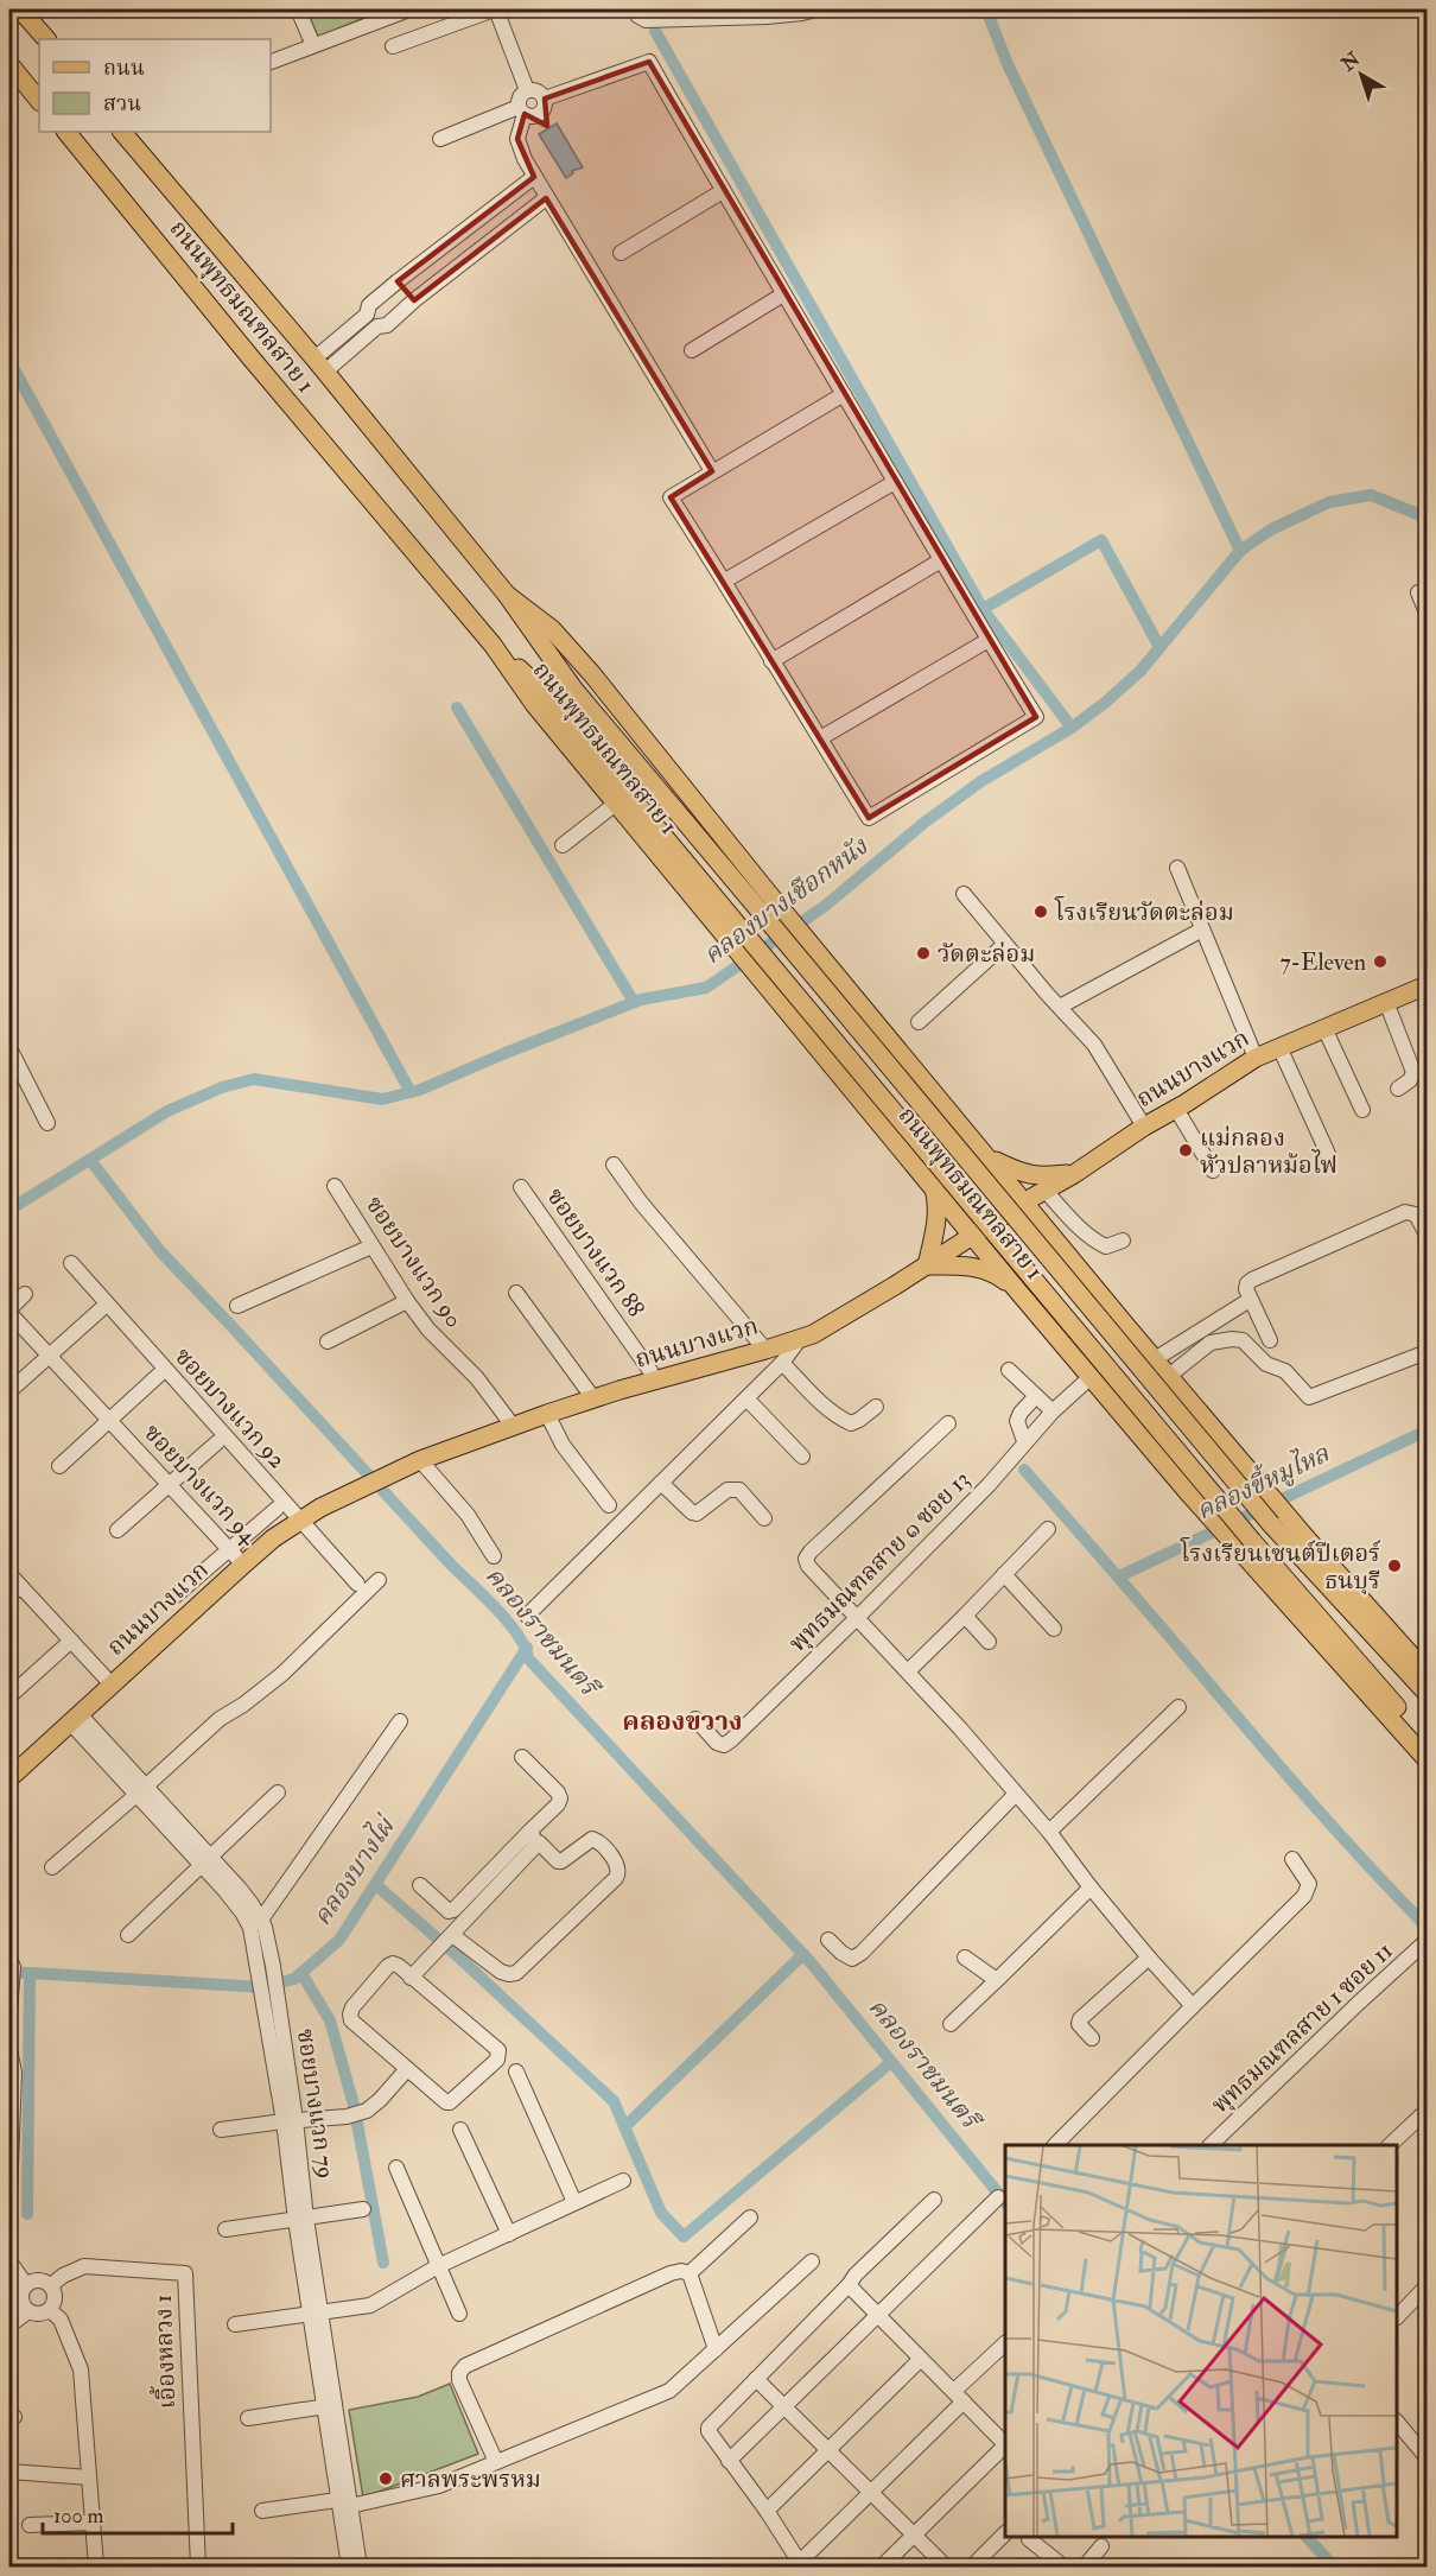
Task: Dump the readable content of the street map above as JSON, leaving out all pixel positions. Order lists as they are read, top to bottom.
{
  "streets": {
    "main road": ["ถนนพุทธมณฑลสาย 1", "ถนนบางแวก"],
    "street": [
      "ซอยบางแวก 88",
      "ซอยบางแวก 90",
      "ซอยบางแวก 92",
      "ซอยบางแวก 94",
      "พุทธมณฑลสาย ๑ ซอย 13",
      "พุทธมณฑลสาย 1 ซอย 11",
      "ซอยบางแวก 79",
      "เอิ้องหลวง 1"
    ]
  },
  "crossings": [
    ["ถนนพุทธมณฑลสาย 1", "ถนนบางแวก"],
    ["ถนนพุทธมณฑลสาย 1", "พุทธมณฑลสาย ๑ ซอย 13"],
    ["ถนนบางแวก", "ซอยบางแวก 88"],
    ["ถนนบางแวก", "ซอยบางแวก 90"],
    ["ถนนบางแวก", "ซอยบางแวก 92"],
    ["ถนนบางแวก", "ซอยบางแวก 94"],
    ["ถนนบางแวก", "ซอยบางแวก 79"]
  ],
  "districts": ["คลองขวาง"],
  "water": [
    "คลองบางเชือกหนัง",
    "คลองขี้หมูไหล",
    "คลองราชมนตรี",
    "คลองบางไผ่"
  ],
  "places": [
    "โรงเรียนวัดตะล่อม",
    "วัดตะล่อม",
    "7-Eleven",
    "แม่กลอง หัวปลาหม้อไฟ",
    "โรงเรียนเซนต์ปีเตอร์ ธนบุรี",
    "ศาลพระพรหม"
  ],
  "legend": ["ถนน", "สวน"],
  "scale_bar": "100 m",
  "north": "top left"
}
